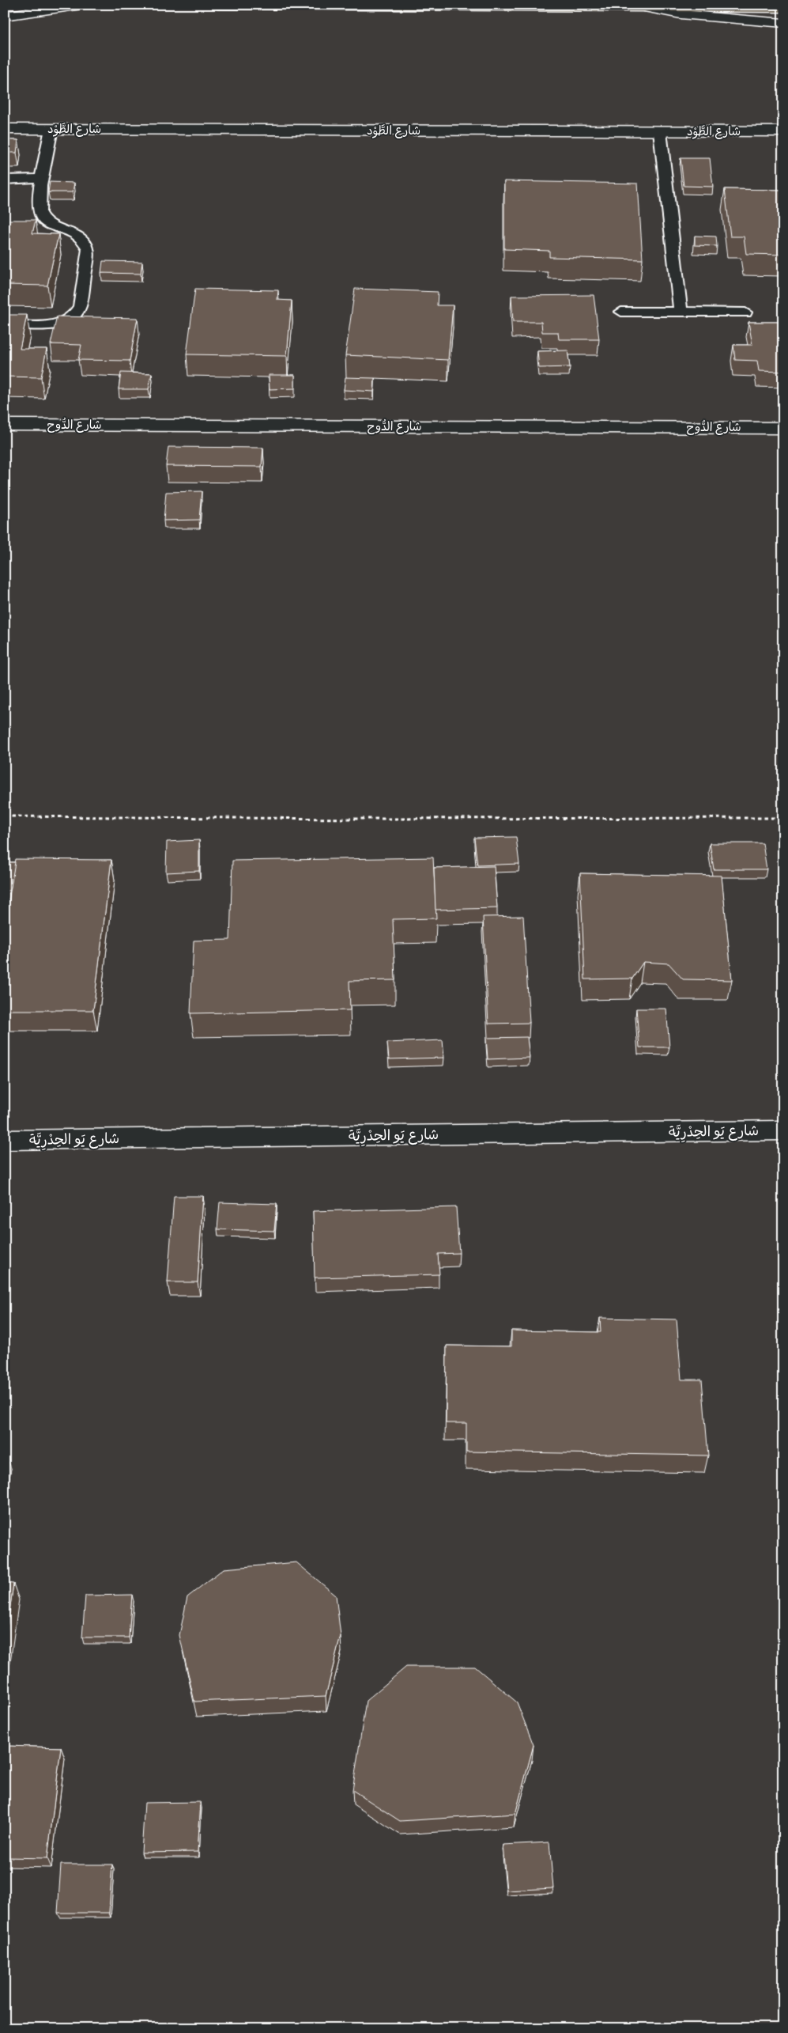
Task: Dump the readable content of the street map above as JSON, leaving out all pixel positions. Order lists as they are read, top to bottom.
{
  "streets": {
    "street": ["شارع الطَّوْد", "شارع الدُّوح", "شارع يَو الحِدْرِيَّة"]
  }
}
